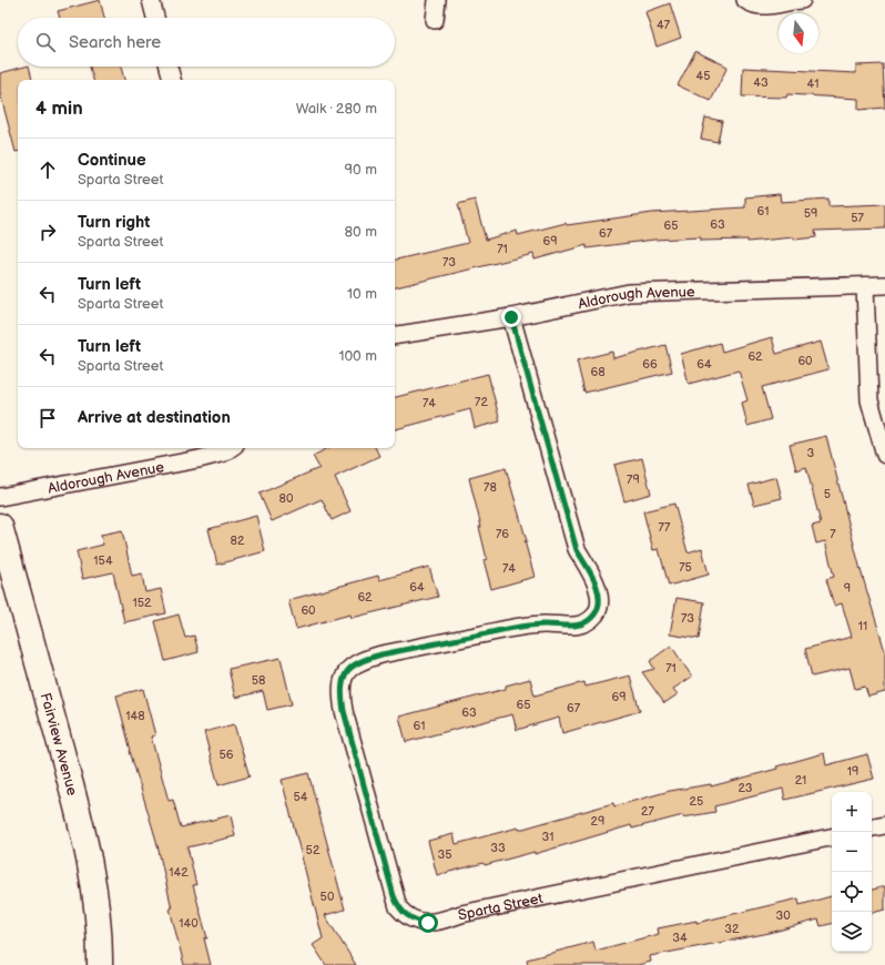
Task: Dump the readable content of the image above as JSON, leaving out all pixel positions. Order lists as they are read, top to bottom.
{
  "streets": {
    "main road": ["Fairview Avenue"],
    "street": ["Aldorough Avenue", "Sparta Street"]
  },
  "crossings": [
    ["Aldorough Avenue", "Sparta Street"]
  ],
  "house_numbers": [
    "47",
    "45",
    "43",
    "41",
    "61",
    "59",
    "57",
    "63",
    "65",
    "67",
    "69",
    "71",
    "73",
    "62",
    "60",
    "66",
    "64",
    "68",
    "72",
    "74",
    "3",
    "79",
    "78",
    "5",
    "80",
    "77",
    "76",
    "7",
    "82",
    "154",
    "75",
    "74",
    "64",
    "9",
    "62",
    "152",
    "60",
    "73",
    "11",
    "71",
    "58",
    "69",
    "65",
    "67",
    "63",
    "148",
    "61",
    "56",
    "19",
    "21",
    "23",
    "54",
    "25",
    "27",
    "29",
    "31",
    "33",
    "52",
    "35",
    "142",
    "50",
    "30",
    "140",
    "32",
    "34"
  ],
  "north": "bottom",
  "page": {
    "search": "Search here",
    "heading": ["4 min", "Walk · 280 m"],
    "list": [
      ["Continue", "Sparta Street", "90 m"],
      ["Turn right", "Sparta Street", "80 m"],
      ["Turn left", "Sparta Street", "10 m"],
      ["Turn left", "Sparta Street", "100 m"],
      "Arrive at destination"
    ],
    "map_buttons": ["+", "−"]
  }
}
